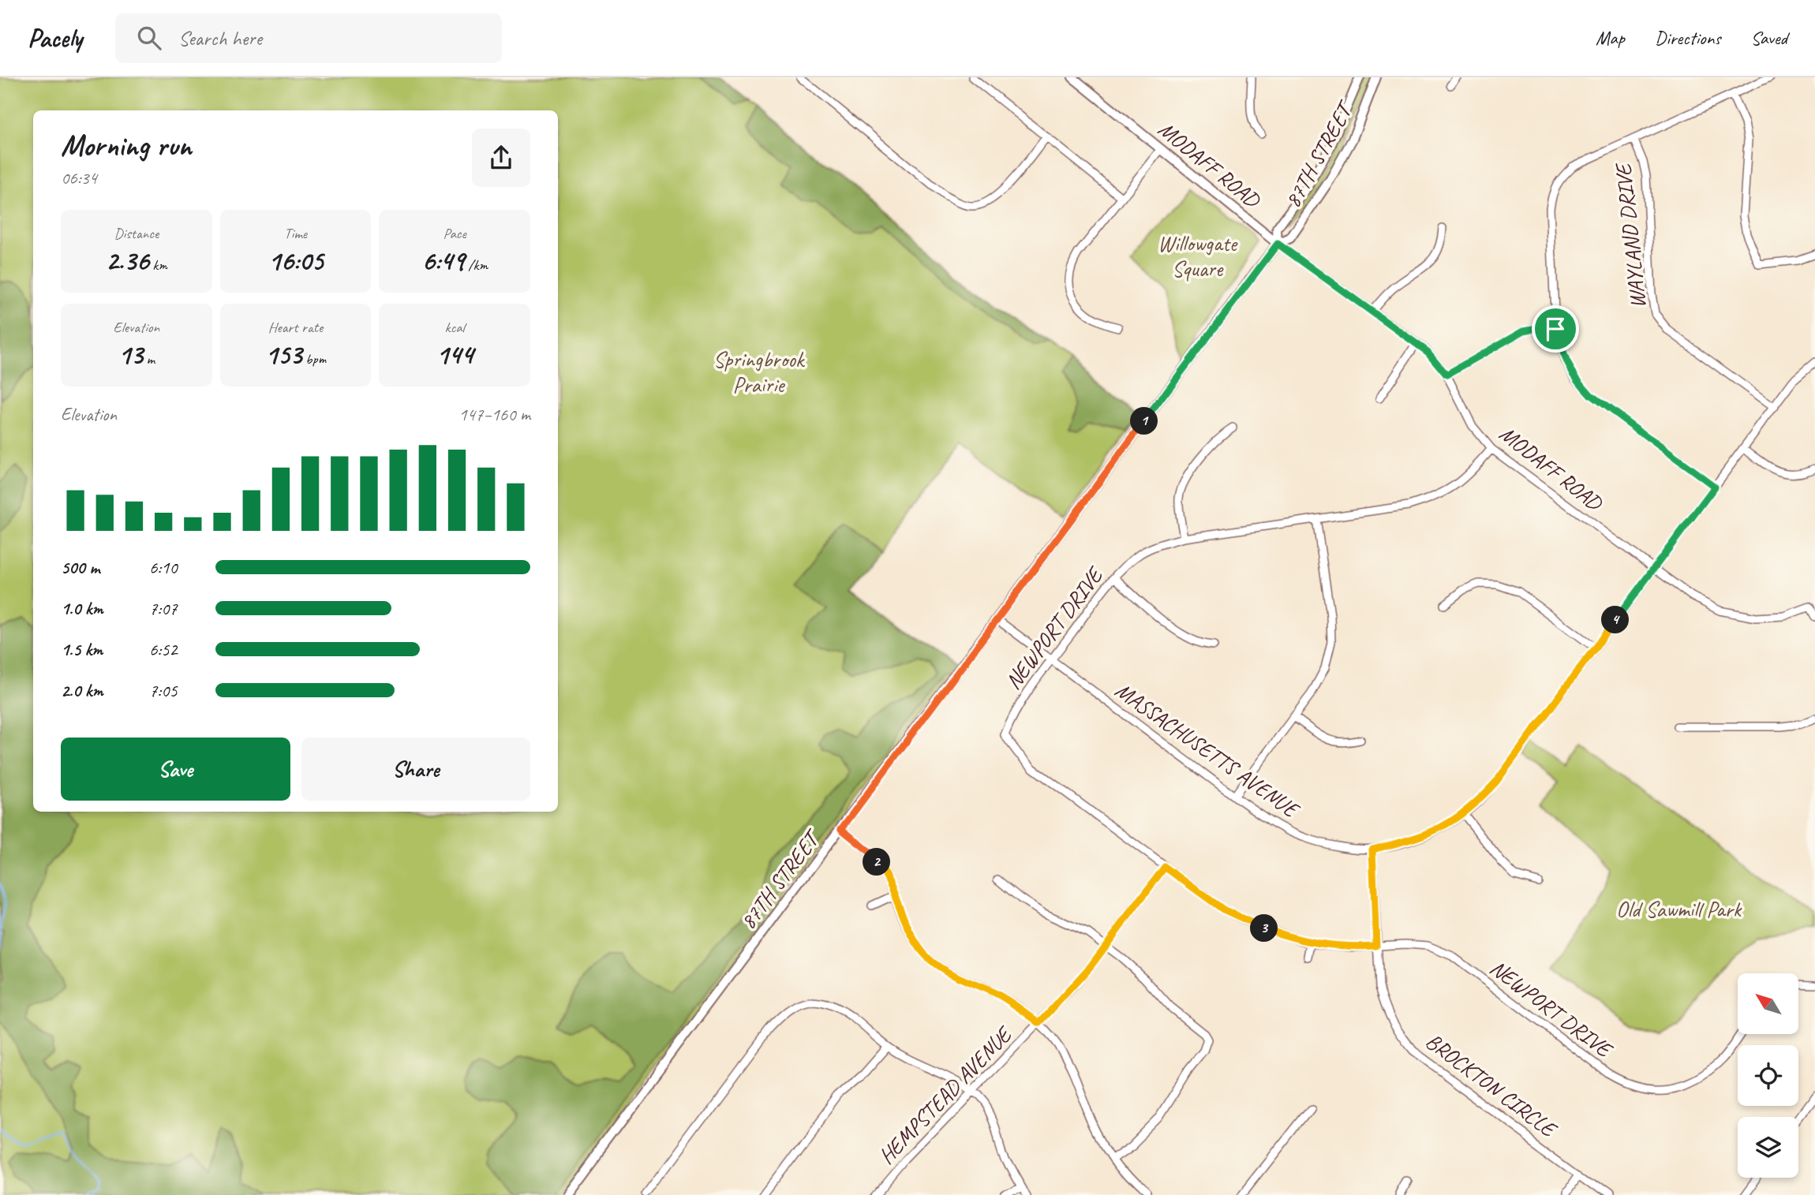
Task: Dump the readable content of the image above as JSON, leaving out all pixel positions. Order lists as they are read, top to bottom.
{
  "streets": {
    "street": [
      "87TH STREET",
      "MODAFF ROAD",
      "WAYLAND DRIVE",
      "NEWPORT DRIVE",
      "MASSACHUSETTS AVENUE",
      "BROCKTON CIRCLE",
      "HEMPSTEAD AVENUE"
    ]
  },
  "crossings": [
    ["87TH STREET", "MODAFF ROAD"],
    ["87TH STREET", "MASSACHUSETTS AVENUE"],
    ["MODAFF ROAD", "NEWPORT DRIVE"],
    ["MODAFF ROAD", "MASSACHUSETTS AVENUE"],
    ["WAYLAND DRIVE", "MASSACHUSETTS AVENUE"],
    ["NEWPORT DRIVE", "MASSACHUSETTS AVENUE"],
    ["NEWPORT DRIVE", "BROCKTON CIRCLE"],
    ["NEWPORT DRIVE", "HEMPSTEAD AVENUE"],
    ["MASSACHUSETTS AVENUE", "BROCKTON CIRCLE"]
  ],
  "parks": ["Willowgate Square", "Springbrook Prairie", "Old Sawmill Park"],
  "north": "top left",
  "page": {
    "header": "Pacely",
    "search": "Search here",
    "nav": ["Map", "Directions", "Saved"],
    "heading": ["Morning run", "06:34"],
    "stats": [
      ["Distance", "2.36 km"],
      ["Time", "16:05"],
      ["Pace", "6:49 /km"],
      ["Elevation", "13 m"],
      ["Heart rate", "153 bpm"],
      ["kcal", "144"]
    ],
    "chart": ["Elevation", "147–160 m"],
    "pins": [
      "1",
      "4",
      "2",
      "3"
    ],
    "list": [
      {
        "name": "500 m",
        "note": "6:10"
      },
      {
        "name": "1.0 km",
        "note": "7:07"
      },
      {
        "name": "1.5 km",
        "note": "6:52"
      },
      {
        "name": "2.0 km",
        "note": "7:05"
      }
    ],
    "buttons": ["Save", "Share"]
  }
}
